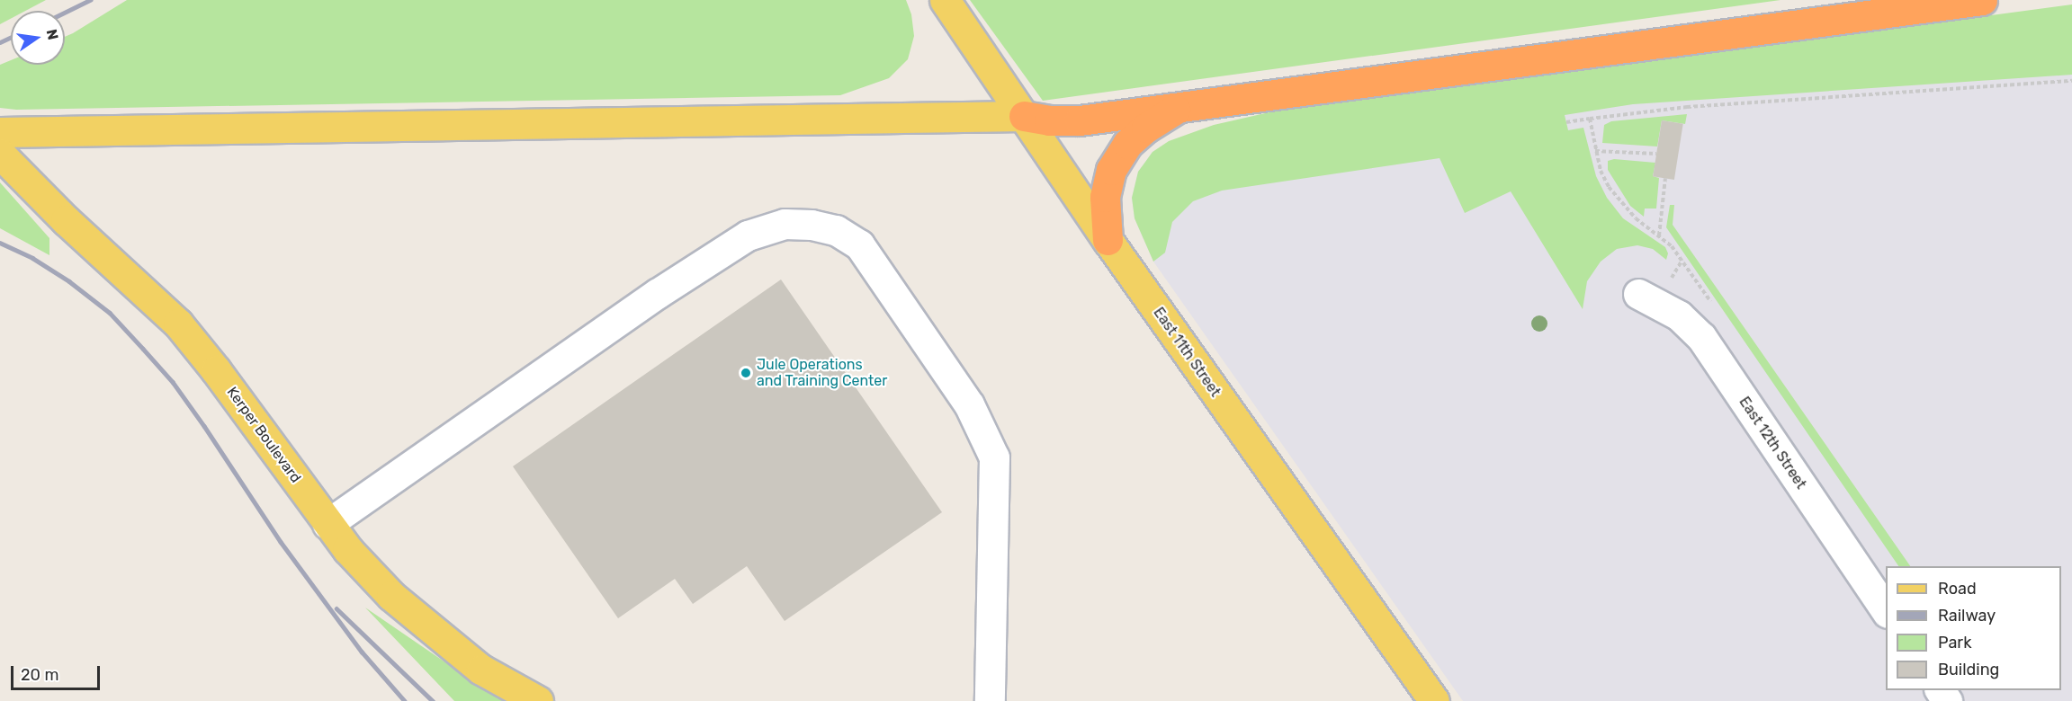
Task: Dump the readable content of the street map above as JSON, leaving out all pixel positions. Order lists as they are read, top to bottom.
{
  "streets": {
    "main road": ["East 11th Street", "Kerper Boulevard"],
    "street": ["East 12th Street"]
  },
  "places": ["Jule Operations and Training Center"],
  "legend": [
    "Road",
    "Railway",
    "Park",
    "Building"
  ],
  "scale_bar": "20 m",
  "north": "right"
}
